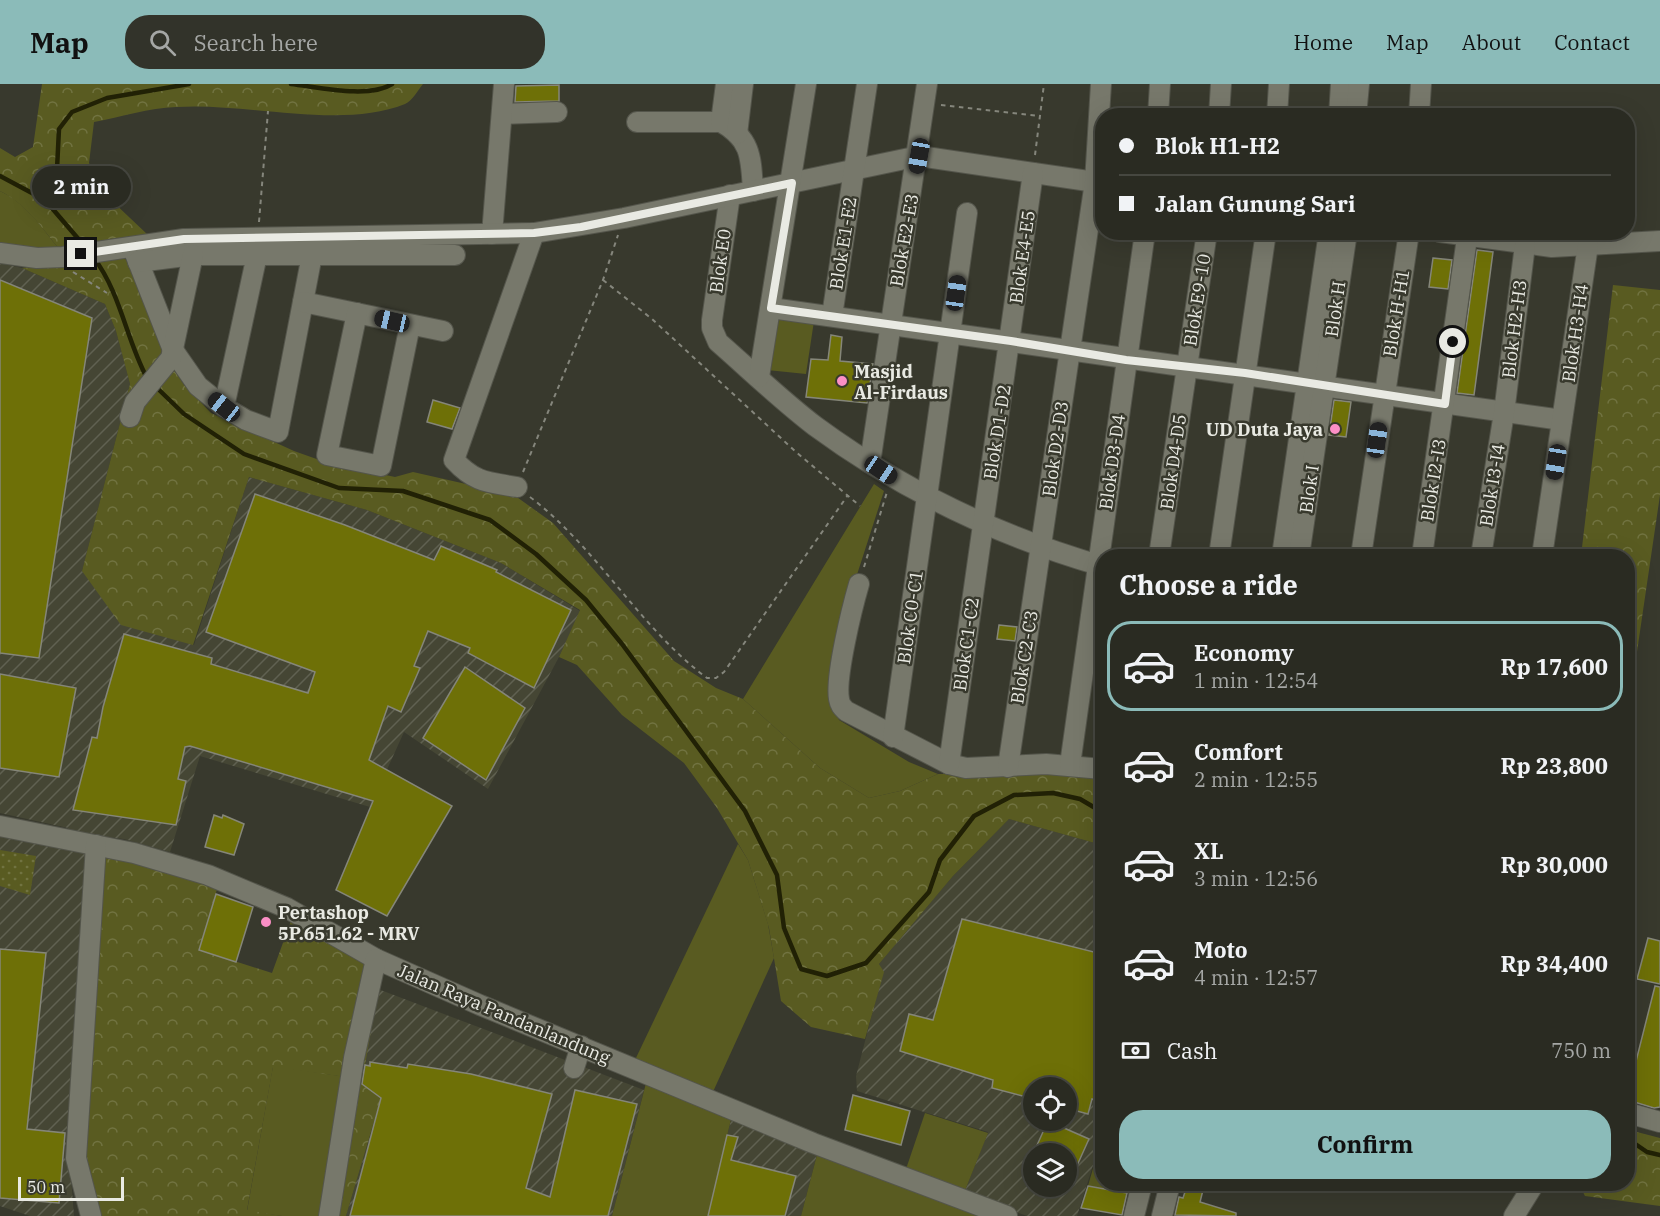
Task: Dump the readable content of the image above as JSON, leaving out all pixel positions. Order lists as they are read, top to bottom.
{
  "streets": {
    "street": [
      "Blok E2-E3",
      "Blok E1-E2",
      "Blok E4-E5",
      "Blok E0",
      "Blok E9-10",
      "Blok H",
      "Blok H-H1",
      "Blok H2-H3",
      "Blok H3-H4",
      "Blok D1-D2",
      "Blok D2-D3",
      "Blok D3-D4",
      "Blok D4-D5",
      "Blok I2-I3",
      "Blok I3-I4",
      "Blok I",
      "Blok C0-C1",
      "Blok C1-C2",
      "Blok C2-C3",
      "Jalan Raya Pandanlandung"
    ]
  },
  "crossings": [
    ["Blok E4-E5", "Blok D1-D2"],
    ["Blok E9-10", "Blok D4-D5"],
    ["Blok H", "Blok I"],
    ["Blok H2-H3", "Blok I3-I4"],
    ["Blok D1-D2", "Blok C1-C2"],
    ["Blok D2-D3", "Blok C2-C3"]
  ],
  "places": ["Masjid Al-Firdaus", "UD Duta Jaya", "Pertashop 5P.651.62 - MRV"],
  "scale_bar": "50 m",
  "page": {
    "header": "Map",
    "search": "Search here",
    "nav": [
      "Home",
      "Map",
      "About",
      "Contact"
    ],
    "banner": ["Blok H1-H2", "Jalan Gunung Sari"],
    "bubble": "2 min",
    "heading": "Choose a ride",
    "list": [
      {
        "name": "Economy",
        "note": "1 min · 12:54",
        "value": "Rp 17,600"
      },
      {
        "name": "Comfort",
        "note": "2 min · 12:55",
        "value": "Rp 23,800"
      },
      {
        "name": "XL",
        "note": "3 min · 12:56",
        "value": "Rp 30,000"
      },
      {
        "name": "Moto",
        "note": "4 min · 12:57",
        "value": "Rp 34,400"
      }
    ],
    "pay": ["Cash", "750 m"],
    "buttons": "Confirm",
    "scale": "50 m"
  }
}
